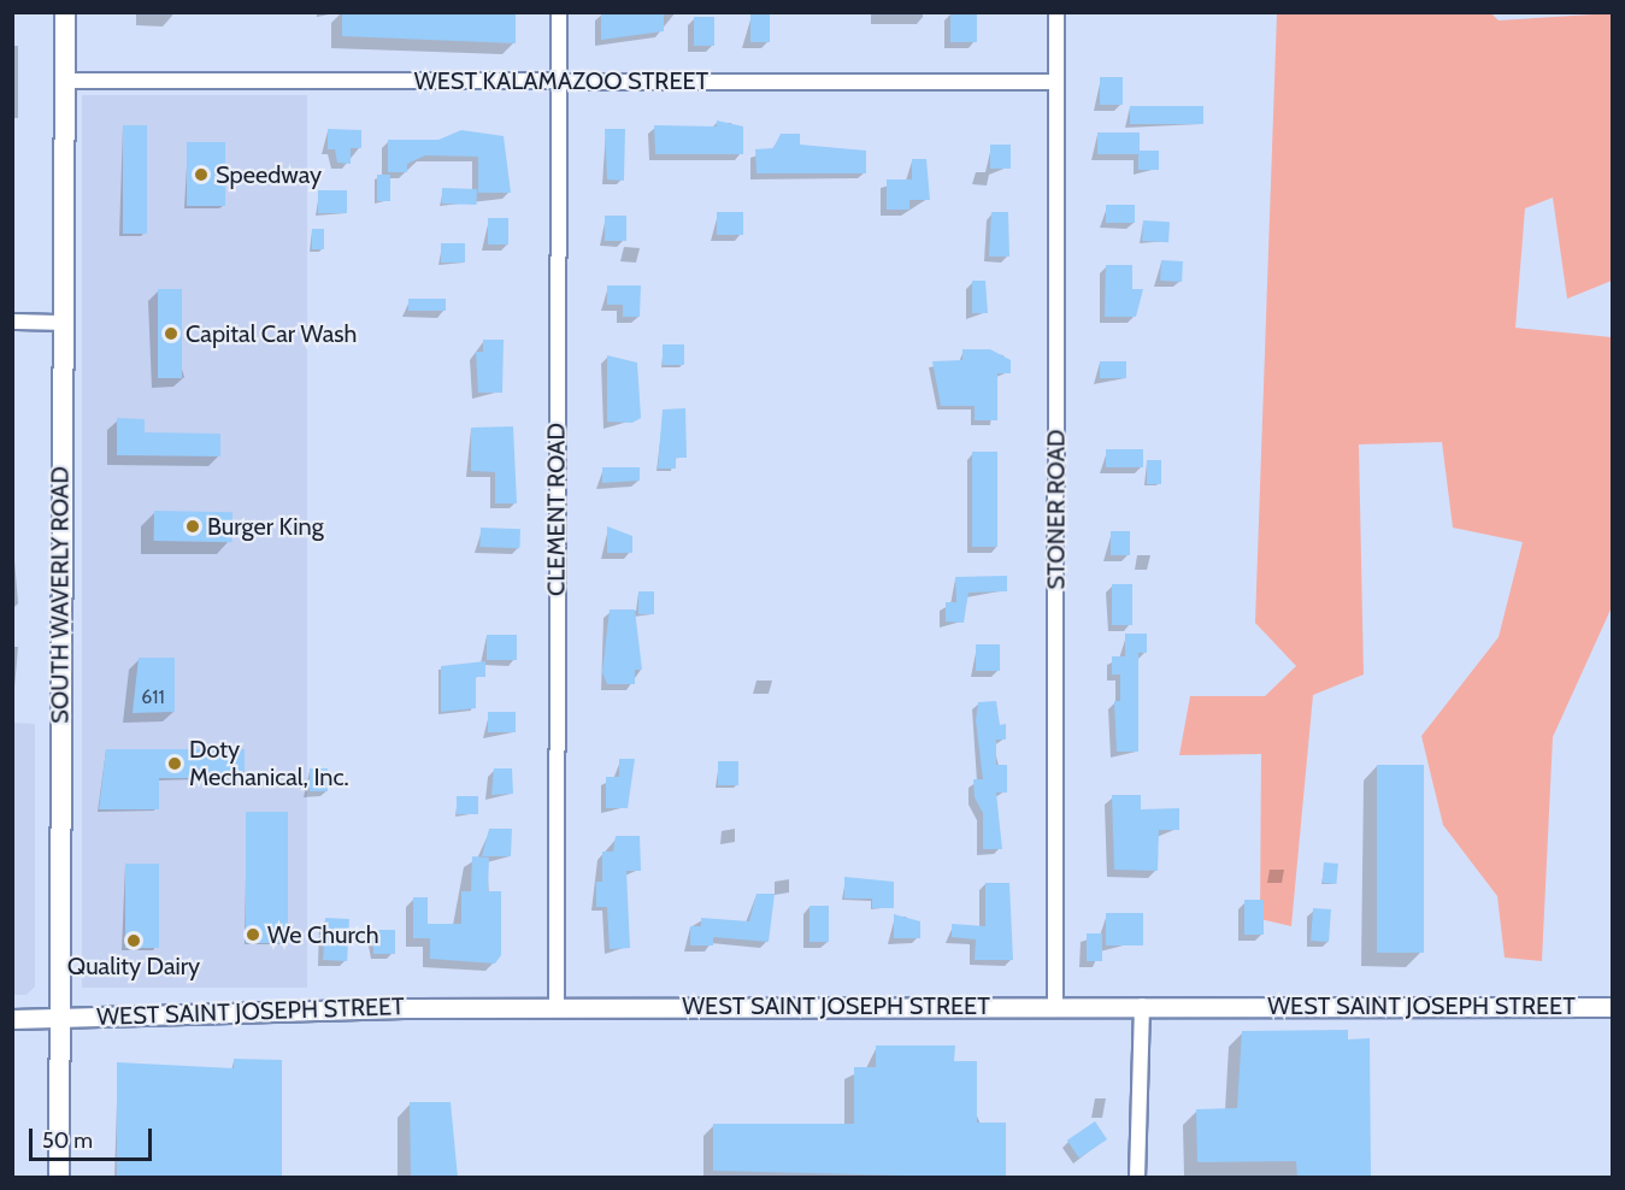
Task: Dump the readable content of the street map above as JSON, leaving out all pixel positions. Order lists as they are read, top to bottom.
{
  "streets": {
    "main road": ["SOUTH WAVERLY ROAD"],
    "street": [
      "WEST KALAMAZOO STREET",
      "CLEMENT ROAD",
      "STONER ROAD",
      "WEST SAINT JOSEPH STREET"
    ]
  },
  "crossings": [
    ["WEST KALAMAZOO STREET", "CLEMENT ROAD"],
    ["WEST KALAMAZOO STREET", "STONER ROAD"],
    ["WEST KALAMAZOO STREET", "SOUTH WAVERLY ROAD"],
    ["CLEMENT ROAD", "WEST SAINT JOSEPH STREET"],
    ["STONER ROAD", "WEST SAINT JOSEPH STREET"],
    ["SOUTH WAVERLY ROAD", "WEST SAINT JOSEPH STREET"]
  ],
  "places": [
    "Speedway",
    "Capital Car Wash",
    "Burger King",
    "Doty Mechanical, Inc.",
    "We Church",
    "Quality Dairy"
  ],
  "house_numbers": ["611"],
  "scale_bar": "50 m"
}
